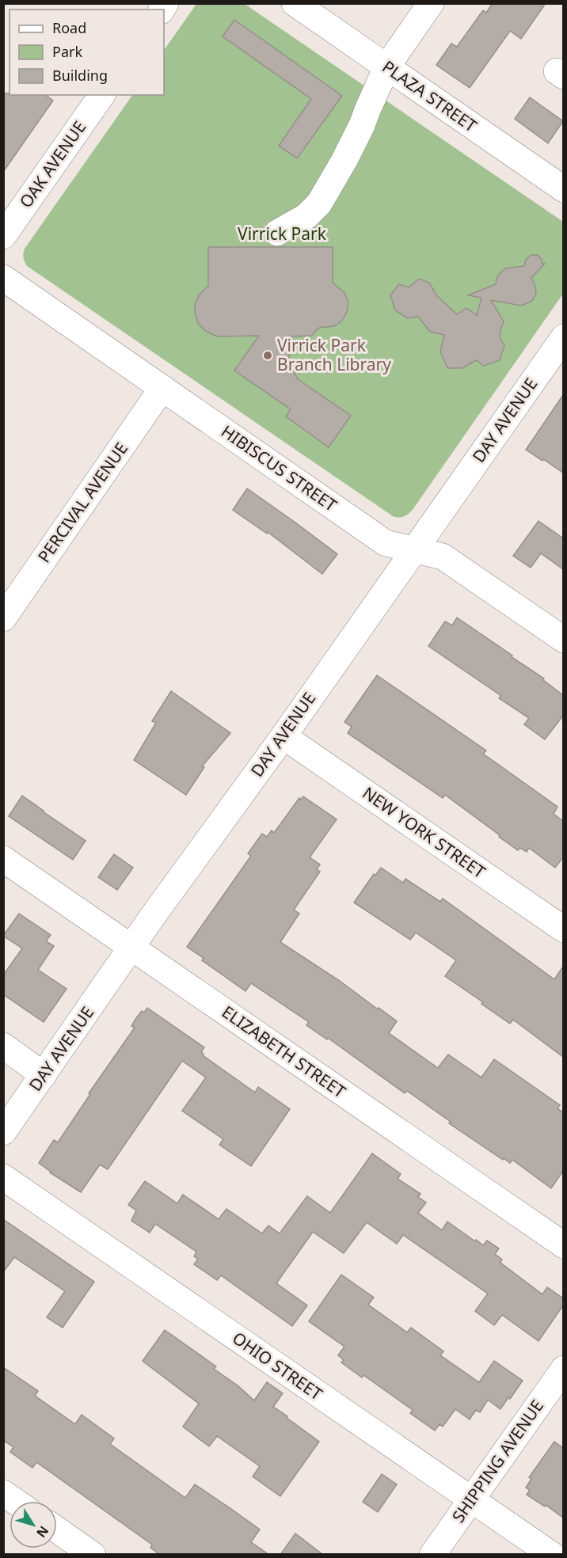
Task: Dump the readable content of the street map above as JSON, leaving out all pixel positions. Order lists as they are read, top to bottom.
{
  "streets": {
    "street": [
      "PLAZA STREET",
      "OAK AVENUE",
      "DAY AVENUE",
      "HIBISCUS STREET",
      "PERCIVAL AVENUE",
      "NEW YORK STREET",
      "ELIZABETH STREET",
      "OHIO STREET",
      "SHIPPING AVENUE"
    ]
  },
  "crossings": [
    ["DAY AVENUE", "HIBISCUS STREET"],
    ["DAY AVENUE", "NEW YORK STREET"],
    ["DAY AVENUE", "ELIZABETH STREET"],
    ["HIBISCUS STREET", "PERCIVAL AVENUE"],
    ["OHIO STREET", "SHIPPING AVENUE"]
  ],
  "parks": ["Virrick Park"],
  "places": ["Virrick Park Branch Library"],
  "legend": ["Road", "Park", "Building"],
  "north": "bottom right"
}
